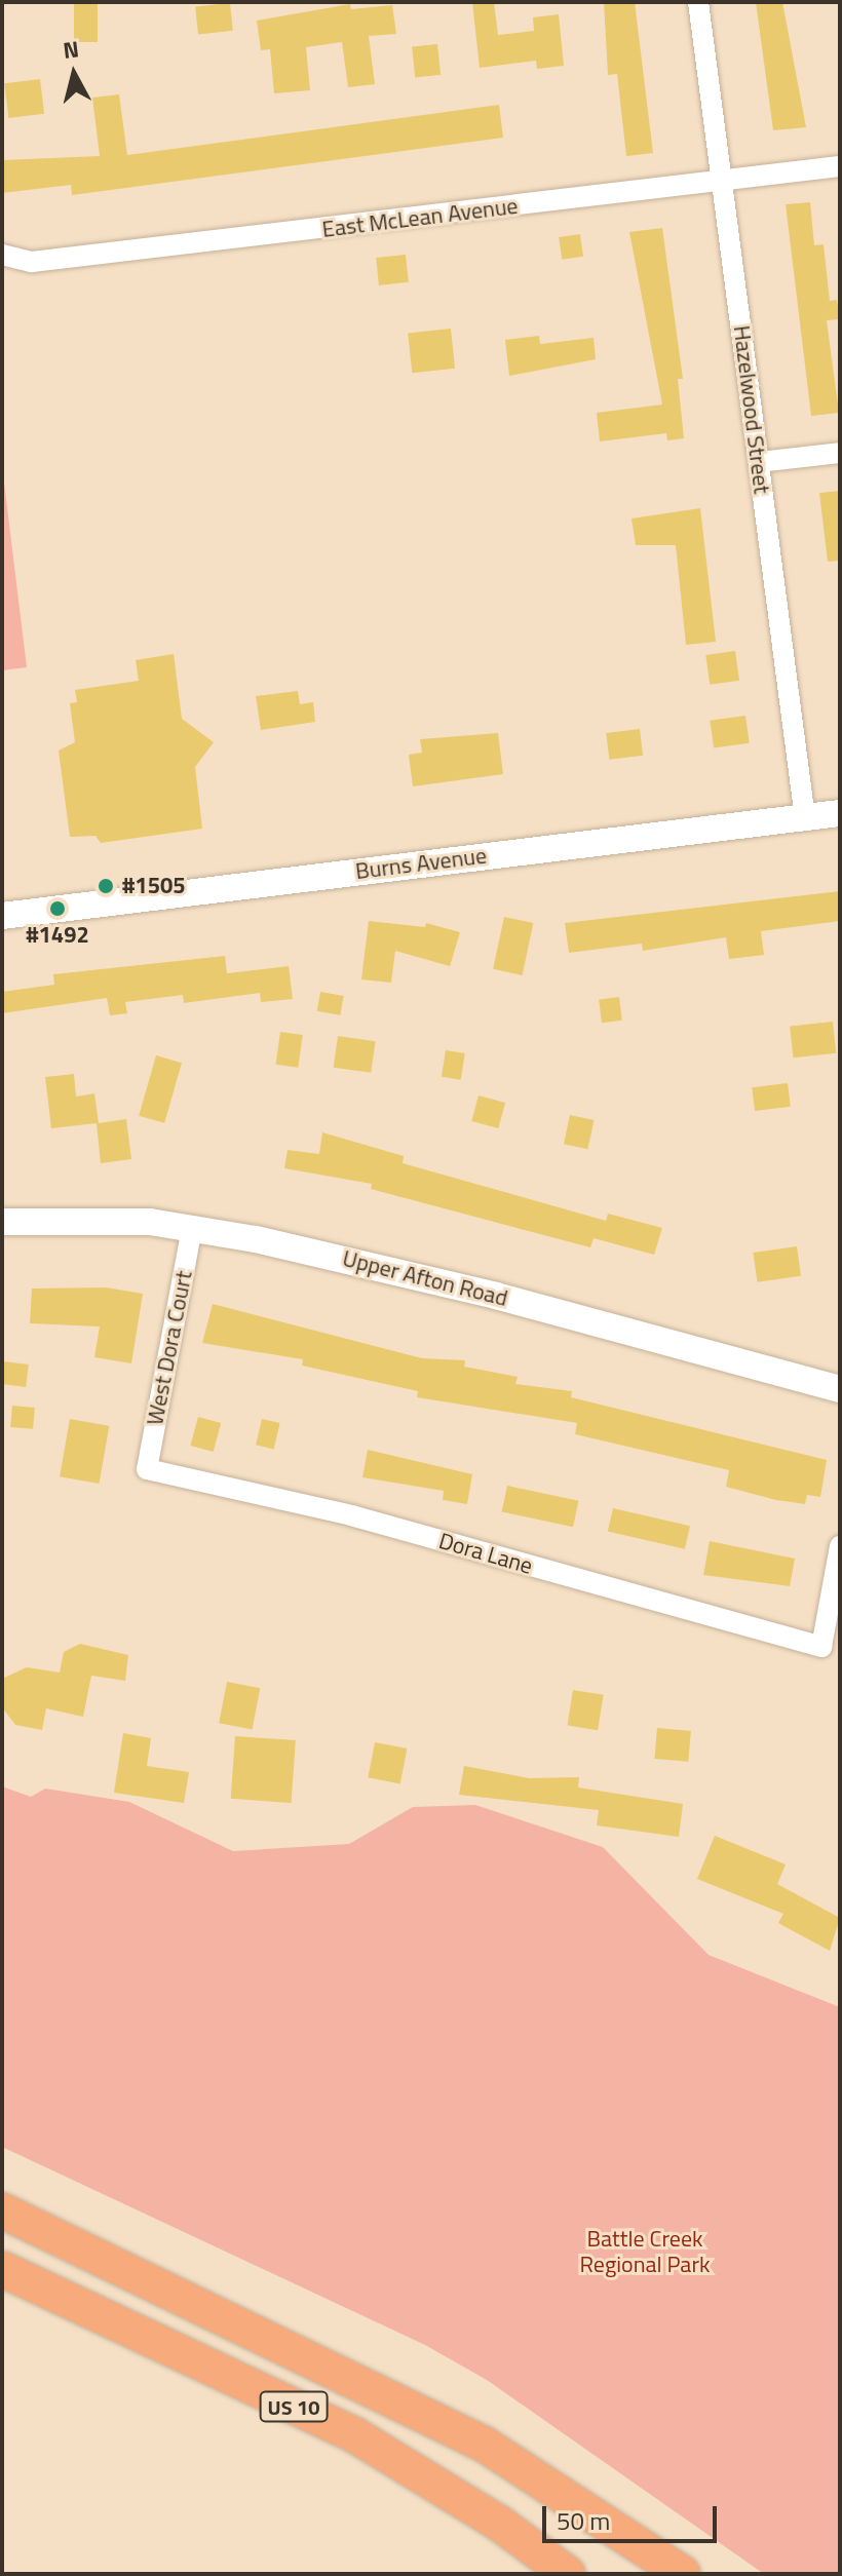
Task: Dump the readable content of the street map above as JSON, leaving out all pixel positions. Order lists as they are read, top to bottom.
{
  "streets": {
    "highway": ["US 10"],
    "street": [
      "East McLean Avenue",
      "Hazelwood Street",
      "Burns Avenue",
      "Upper Afton Road",
      "West Dora Court",
      "Dora Lane"
    ]
  },
  "crossings": [
    ["East McLean Avenue", "Hazelwood Street"],
    ["Hazelwood Street", "Burns Avenue"],
    ["Upper Afton Road", "West Dora Court"],
    ["West Dora Court", "Dora Lane"]
  ],
  "parks": ["Battle Creek Regional Park"],
  "places": ["#1505", "#1492"],
  "scale_bar": "50 m",
  "north": "top"
}
